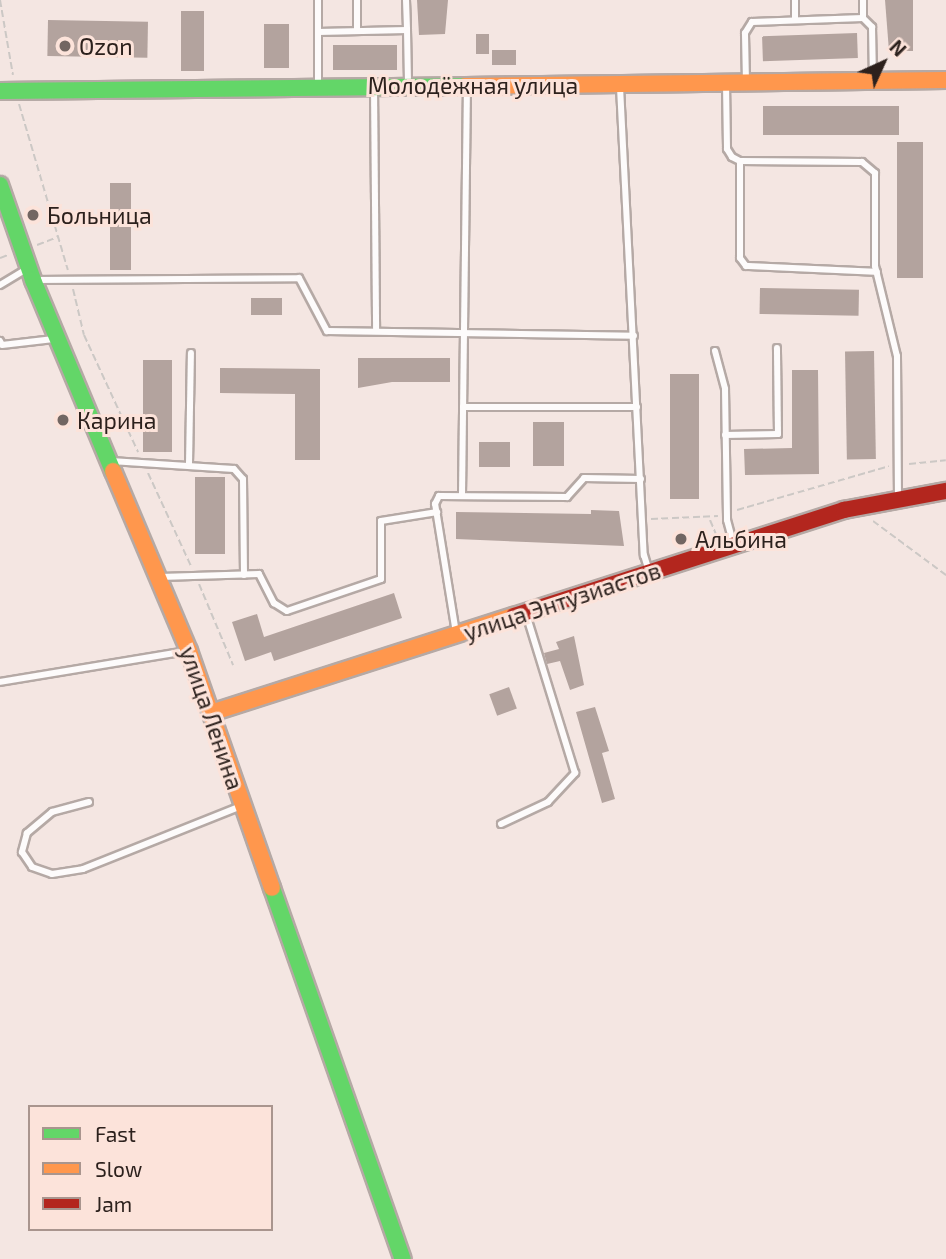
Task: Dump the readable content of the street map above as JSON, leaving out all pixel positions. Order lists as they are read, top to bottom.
{
  "streets": {
    "street": ["Молодёжная улица", "улица Энтузиастов", "улица Ленина"]
  },
  "crossings": [
    ["улица Энтузиастов", "улица Ленина"]
  ],
  "places": [
    "Ozon",
    "Больница",
    "Карина",
    "Альбина"
  ],
  "legend": ["Fast", "Slow", "Jam"],
  "north": "top right"
}
